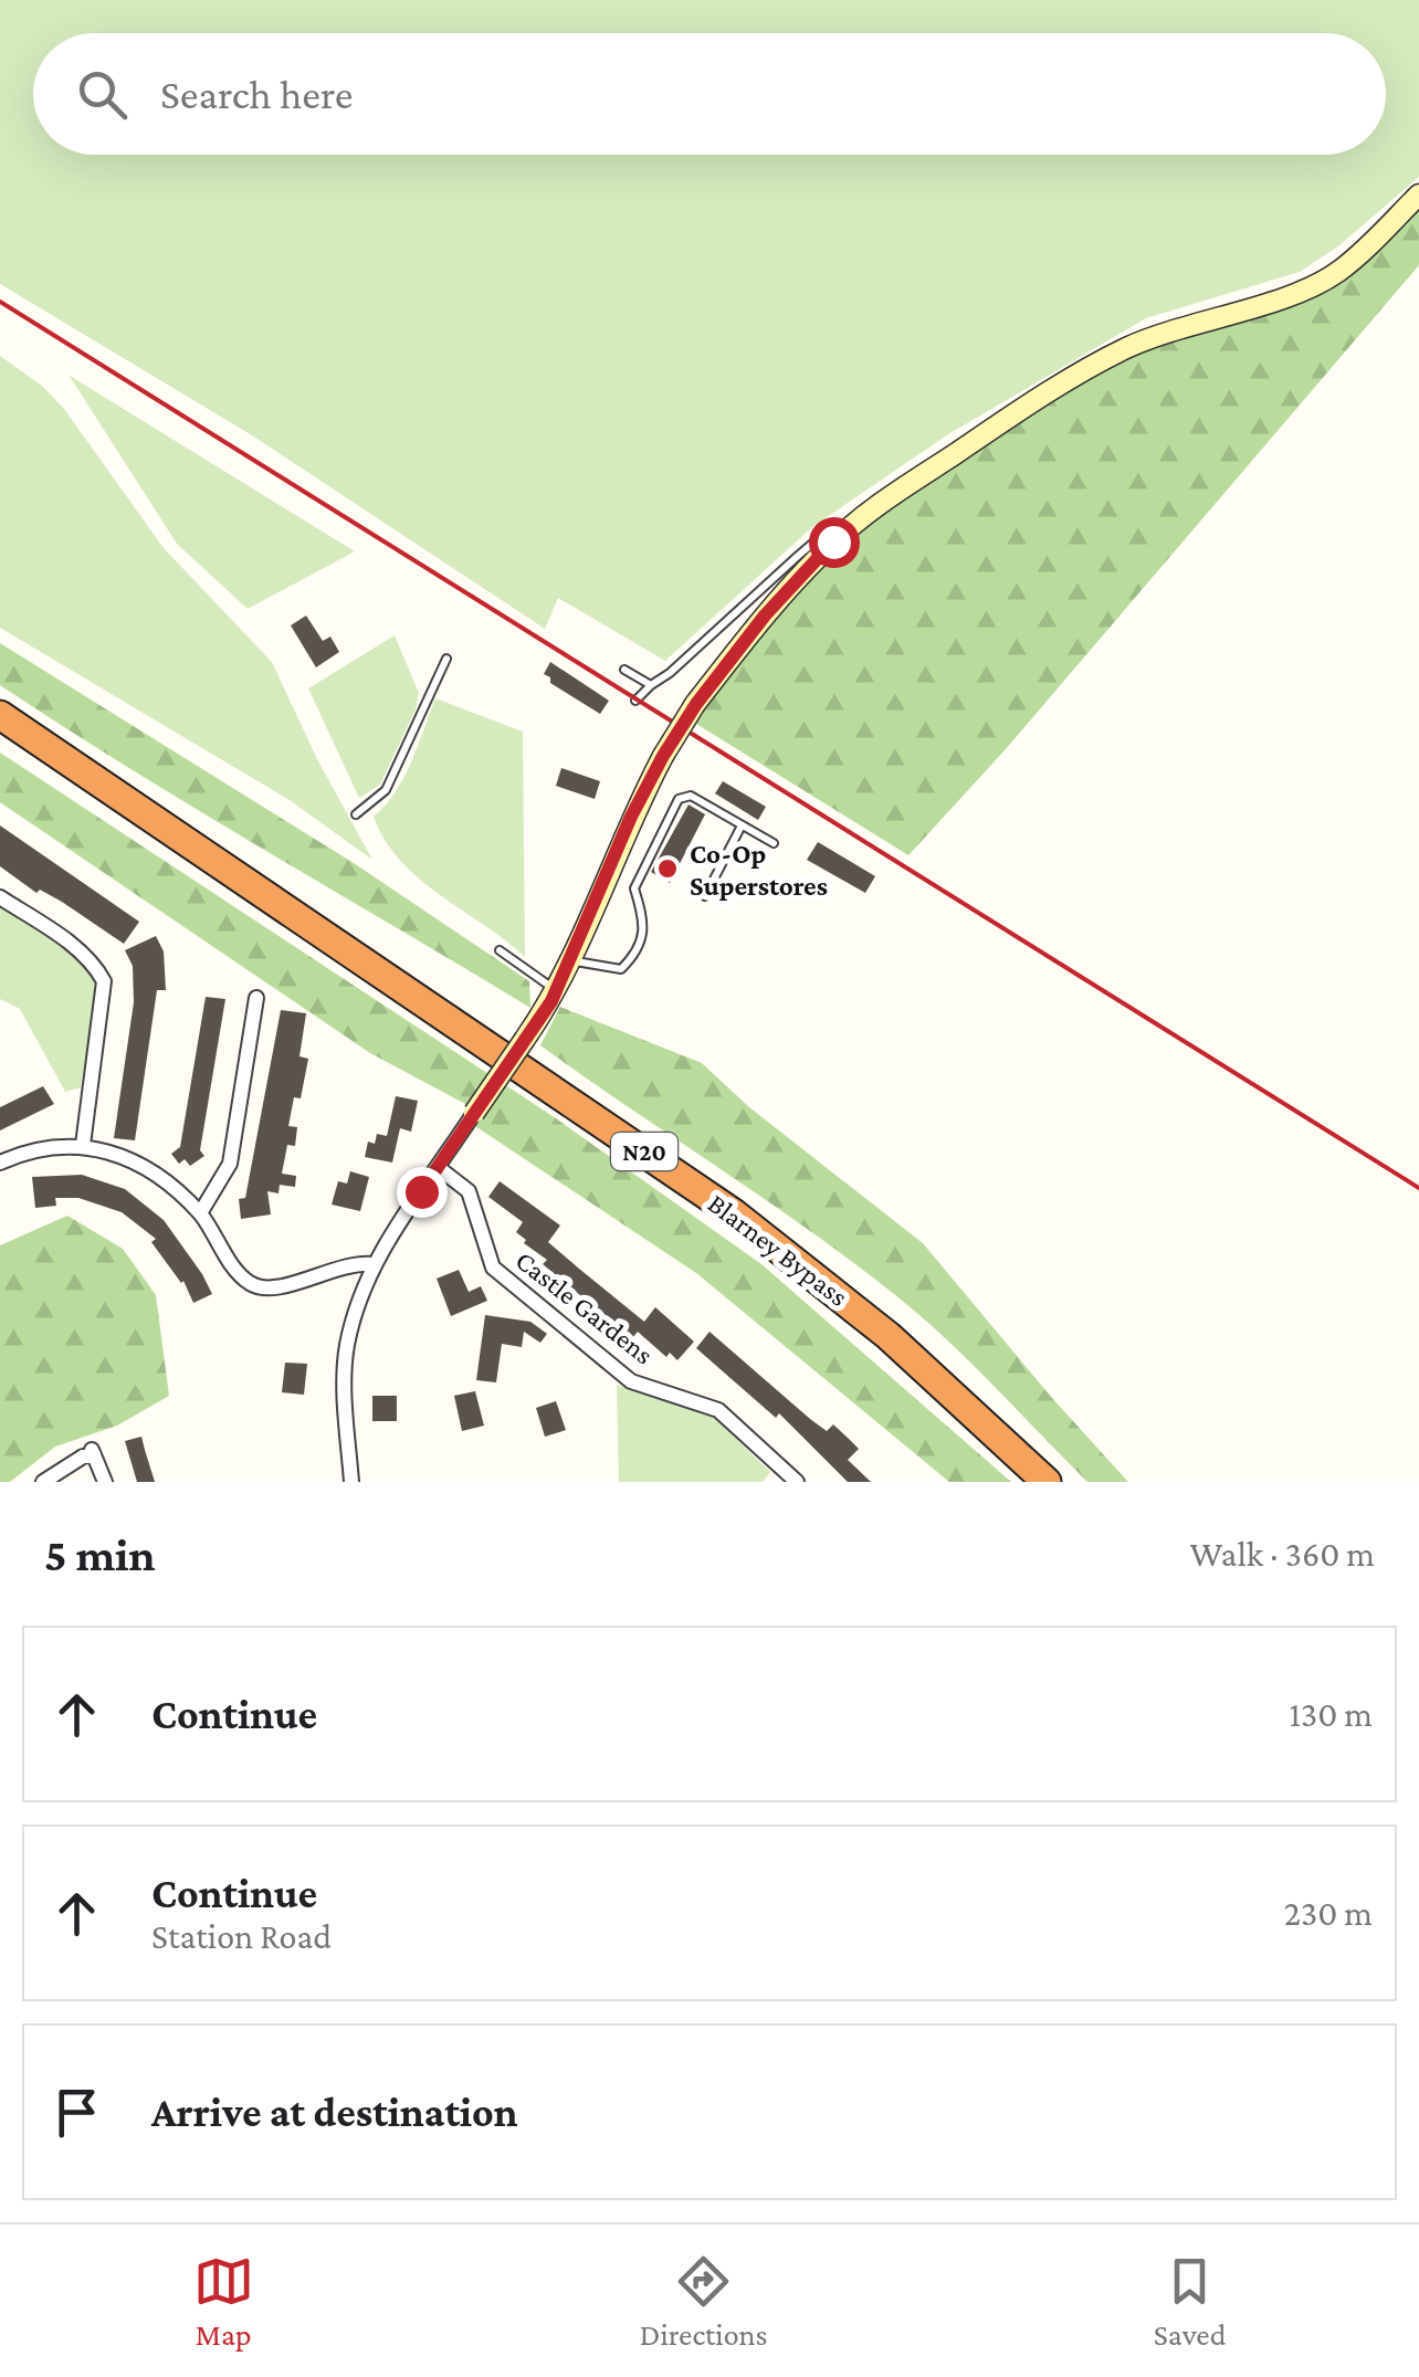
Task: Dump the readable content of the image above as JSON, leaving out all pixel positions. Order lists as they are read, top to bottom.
{
  "streets": {
    "highway": ["N20", "Blarney Bypass"],
    "street": ["Castle Gardens"]
  },
  "places": ["Co-Op Superstores"],
  "page": {
    "search": "Search here",
    "heading": ["5 min", "Walk · 360 m"],
    "list": [
      ["Continue", "130 m"],
      ["Continue", "Station Road", "230 m"],
      "Arrive at destination"
    ],
    "nav": ["Map", "Directions", "Saved"]
  }
}
